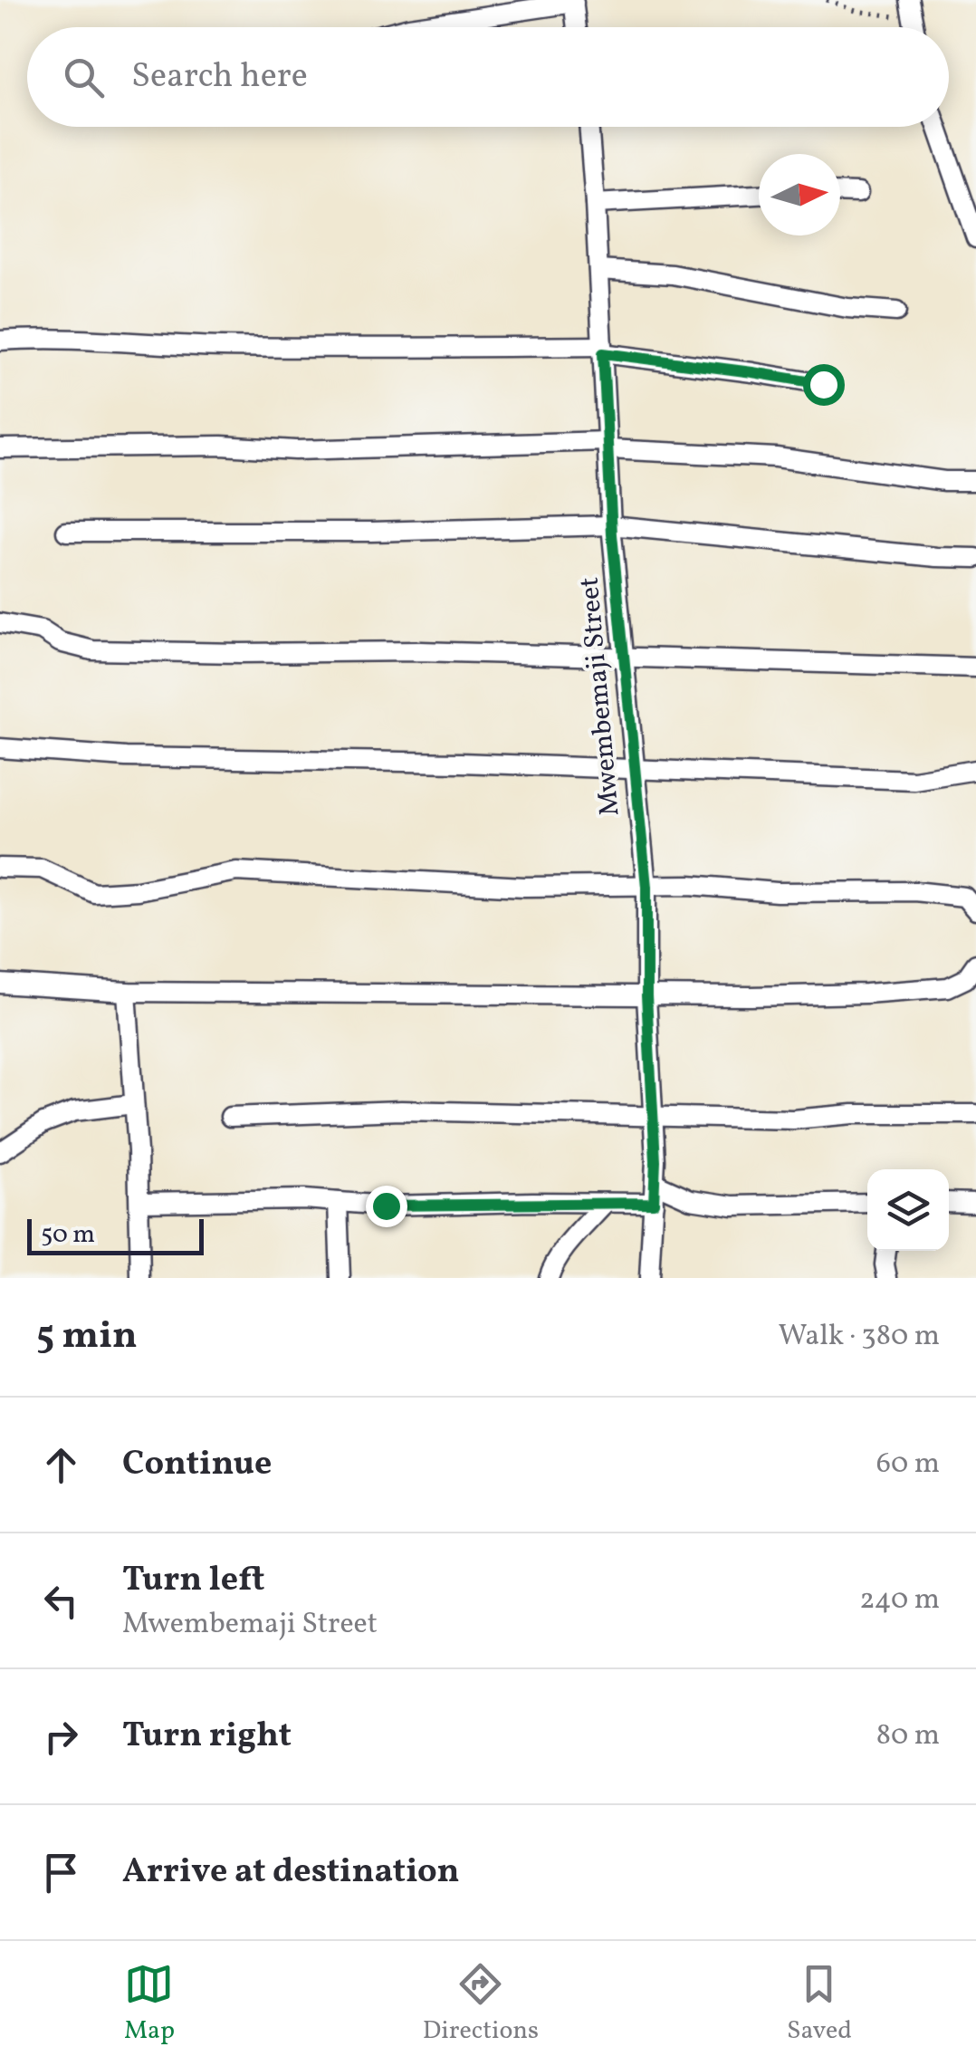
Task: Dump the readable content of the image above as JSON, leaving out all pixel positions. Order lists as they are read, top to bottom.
{
  "streets": {
    "street": ["Mwembemaji Street"]
  },
  "scale_bar": "50 m",
  "north": "right",
  "page": {
    "search": "Search here",
    "scale": "50 m",
    "heading": ["5 min", "Walk · 380 m"],
    "list": [
      ["Continue", "60 m"],
      ["Turn left", "Mwembemaji Street", "240 m"],
      ["Turn right", "80 m"],
      "Arrive at destination"
    ],
    "nav": ["Map", "Directions", "Saved"]
  }
}
